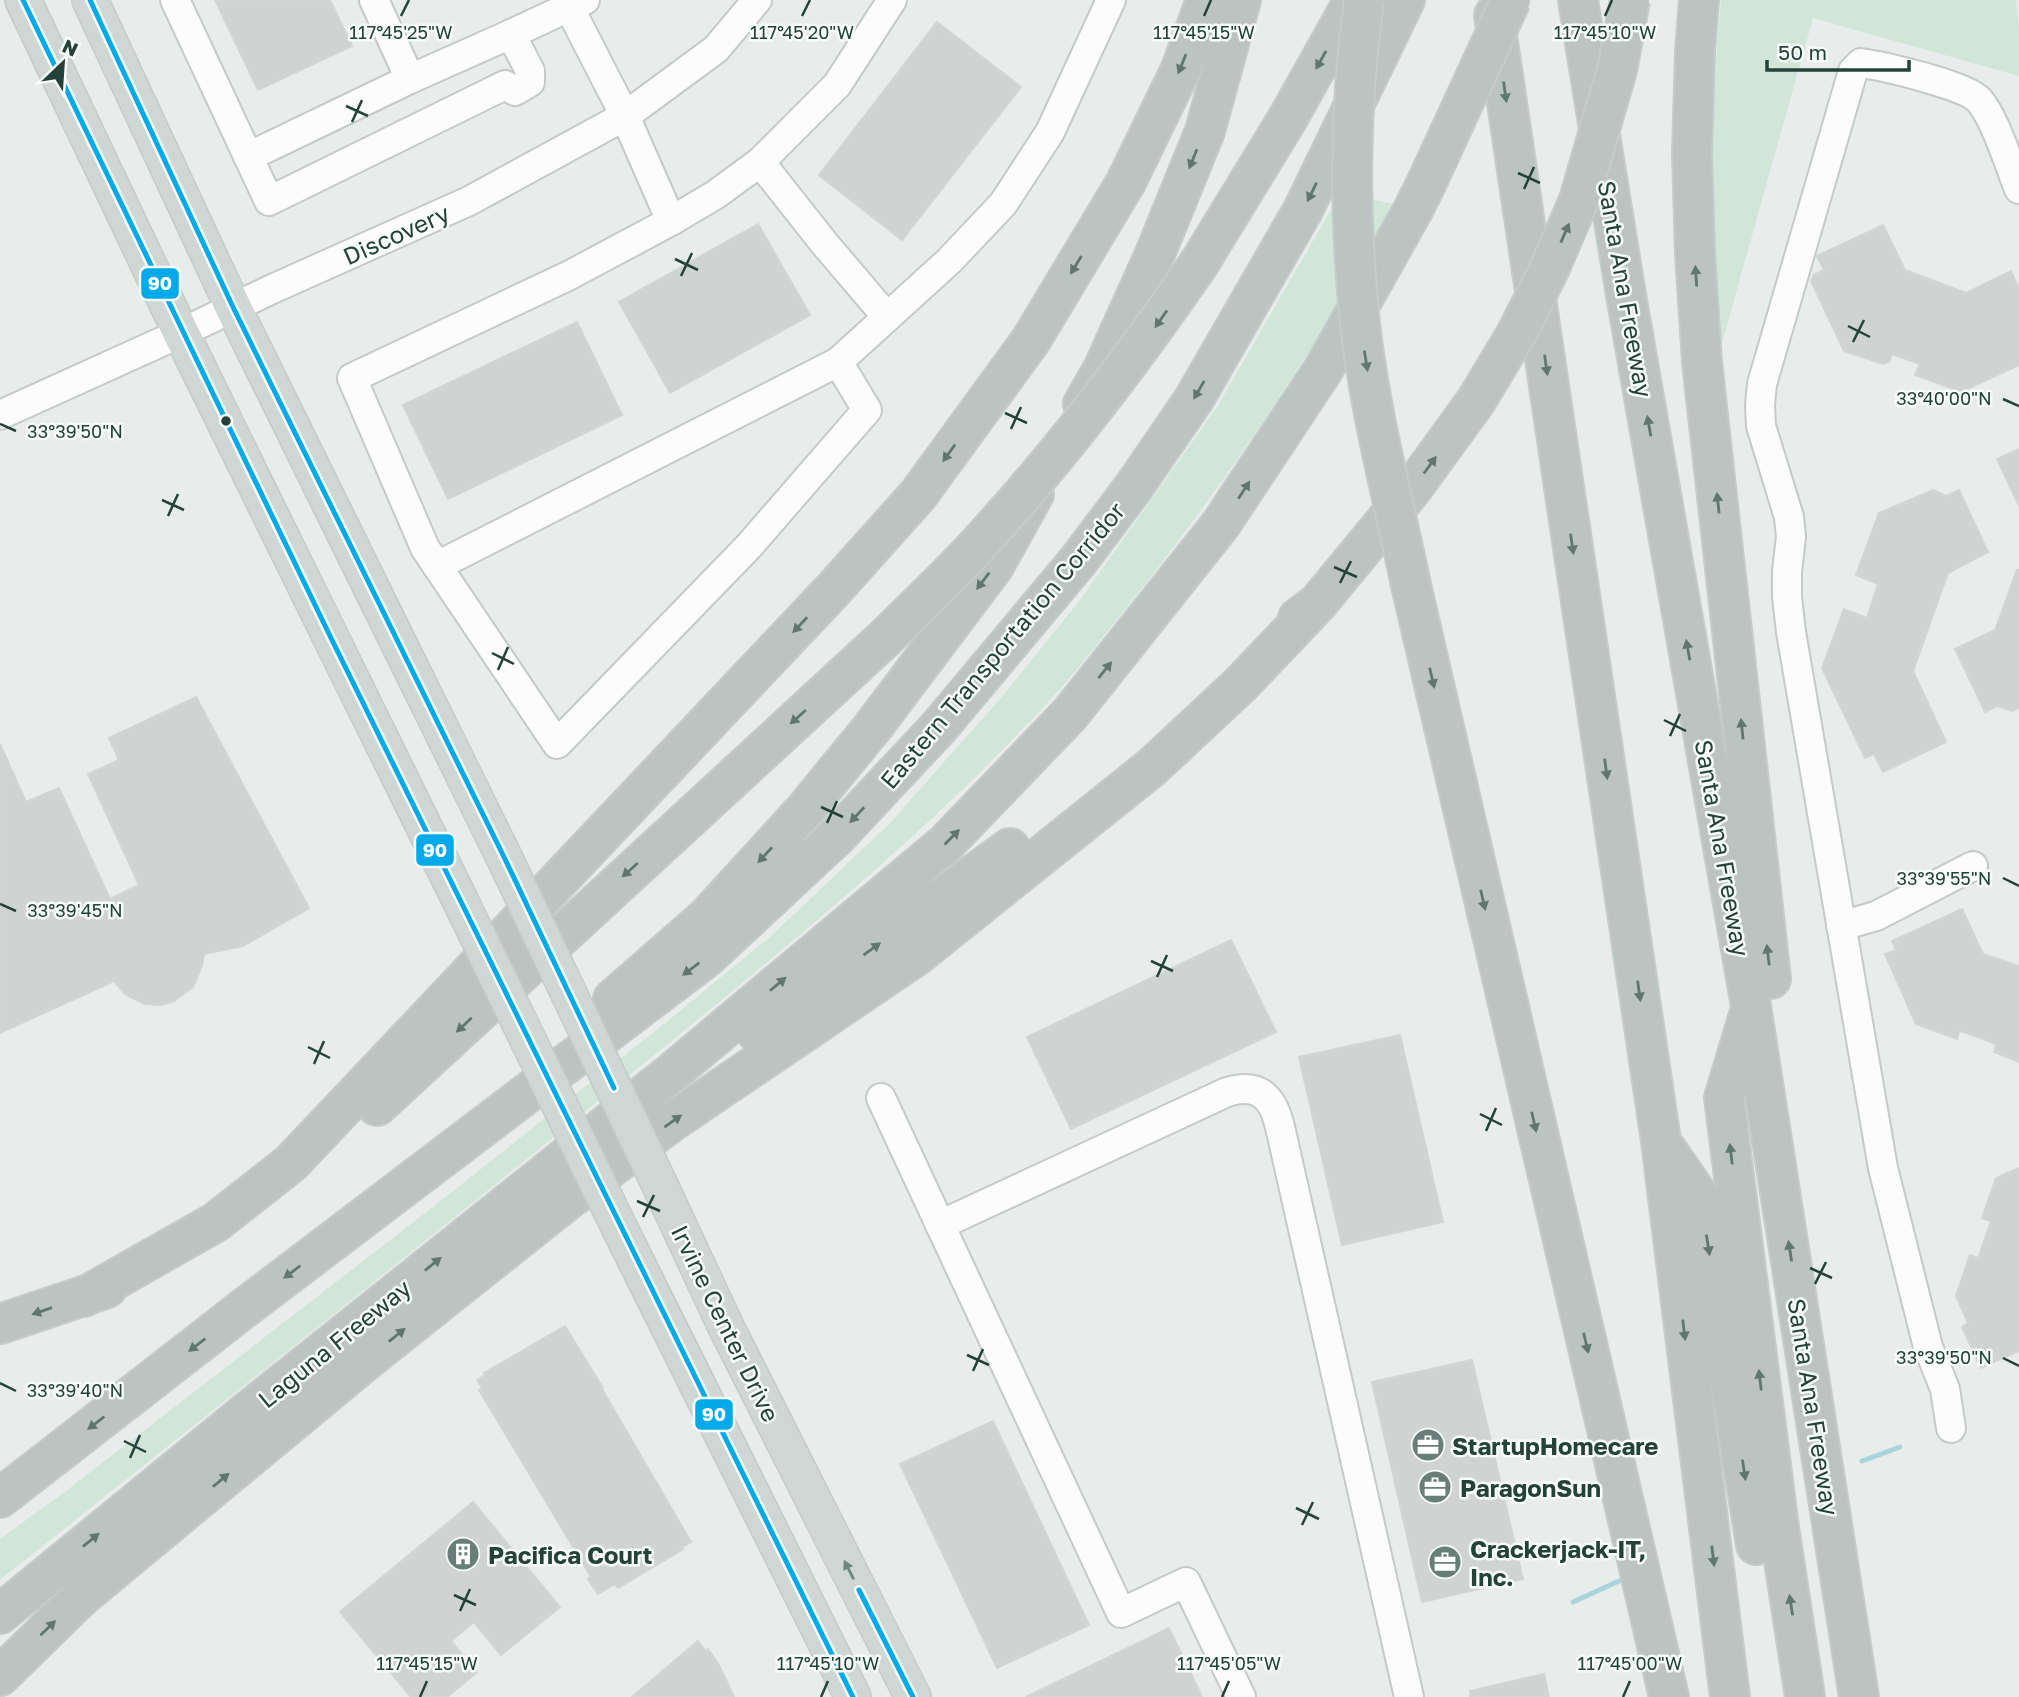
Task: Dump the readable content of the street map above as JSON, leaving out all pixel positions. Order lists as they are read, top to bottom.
{
  "streets": {
    "highway": ["Santa Ana Freeway", "Eastern Transportation Corridor", "Laguna Freeway"],
    "main road": ["Irvine Center Drive"],
    "street": ["Discovery"]
  },
  "crossings": [
    ["Discovery", "Irvine Center Drive"]
  ],
  "places": {
    "office": ["StartupHomecare", "ParagonSun", "Crackerjack-IT, Inc."],
    "building": ["Pacifica Court"]
  },
  "lines": ["transit line 90"],
  "scale_bar": "50 m",
  "north": "top right",
  "coordinates": [
    "117°45'25\"W",
    "117°45'20\"W",
    "117°45'15\"W",
    "117°45'10\"W",
    "33°40'00\"N",
    "33°39'50\"N",
    "33°39'55\"N",
    "33°39'45\"N",
    "33°39'40\"N",
    "117°45'05\"W",
    "117°45'00\"W"
  ]
}
